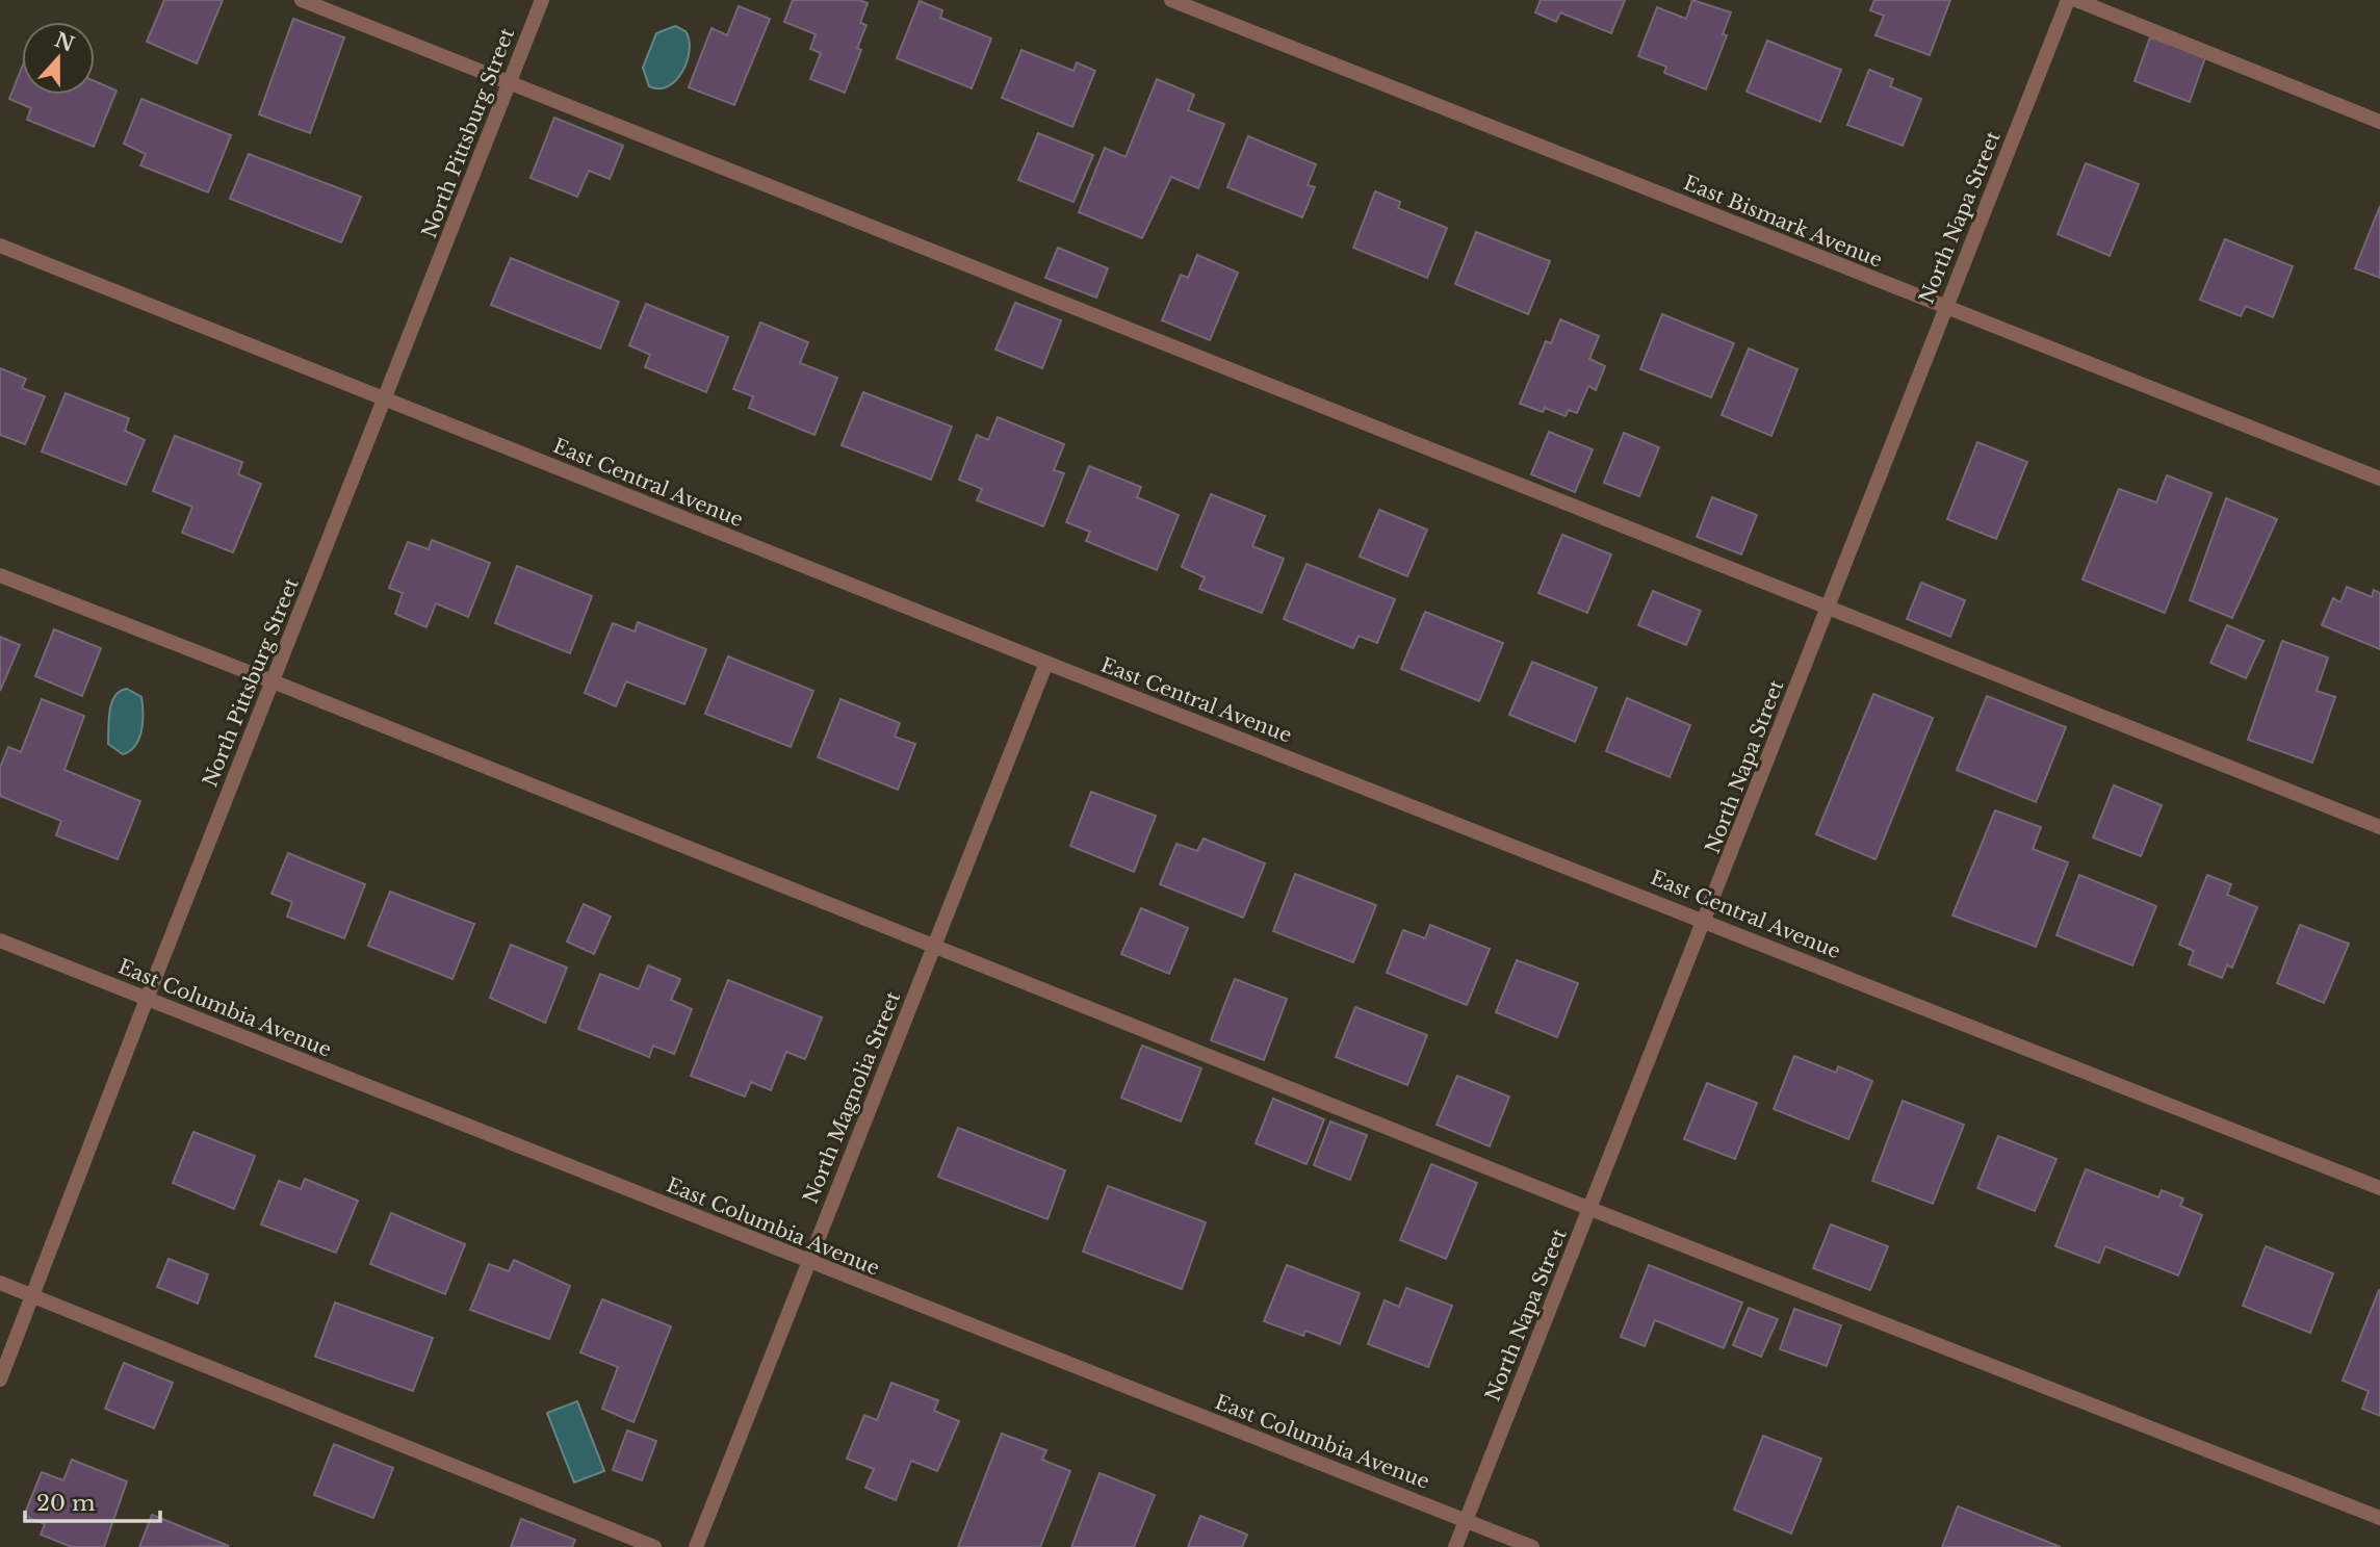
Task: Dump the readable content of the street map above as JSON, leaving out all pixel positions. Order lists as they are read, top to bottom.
{
  "streets": {
    "street": [
      "North Pittsburg Street",
      "North Napa Street",
      "East Bismark Avenue",
      "East Central Avenue",
      "East Columbia Avenue",
      "North Magnolia Street"
    ]
  },
  "crossings": [
    ["North Pittsburg Street", "East Central Avenue"],
    ["North Pittsburg Street", "East Columbia Avenue"],
    ["North Napa Street", "East Bismark Avenue"],
    ["North Napa Street", "East Central Avenue"],
    ["North Napa Street", "East Columbia Avenue"],
    ["East Central Avenue", "North Magnolia Street"],
    ["East Columbia Avenue", "North Magnolia Street"]
  ],
  "scale_bar": "20 m",
  "north": "top"
}
